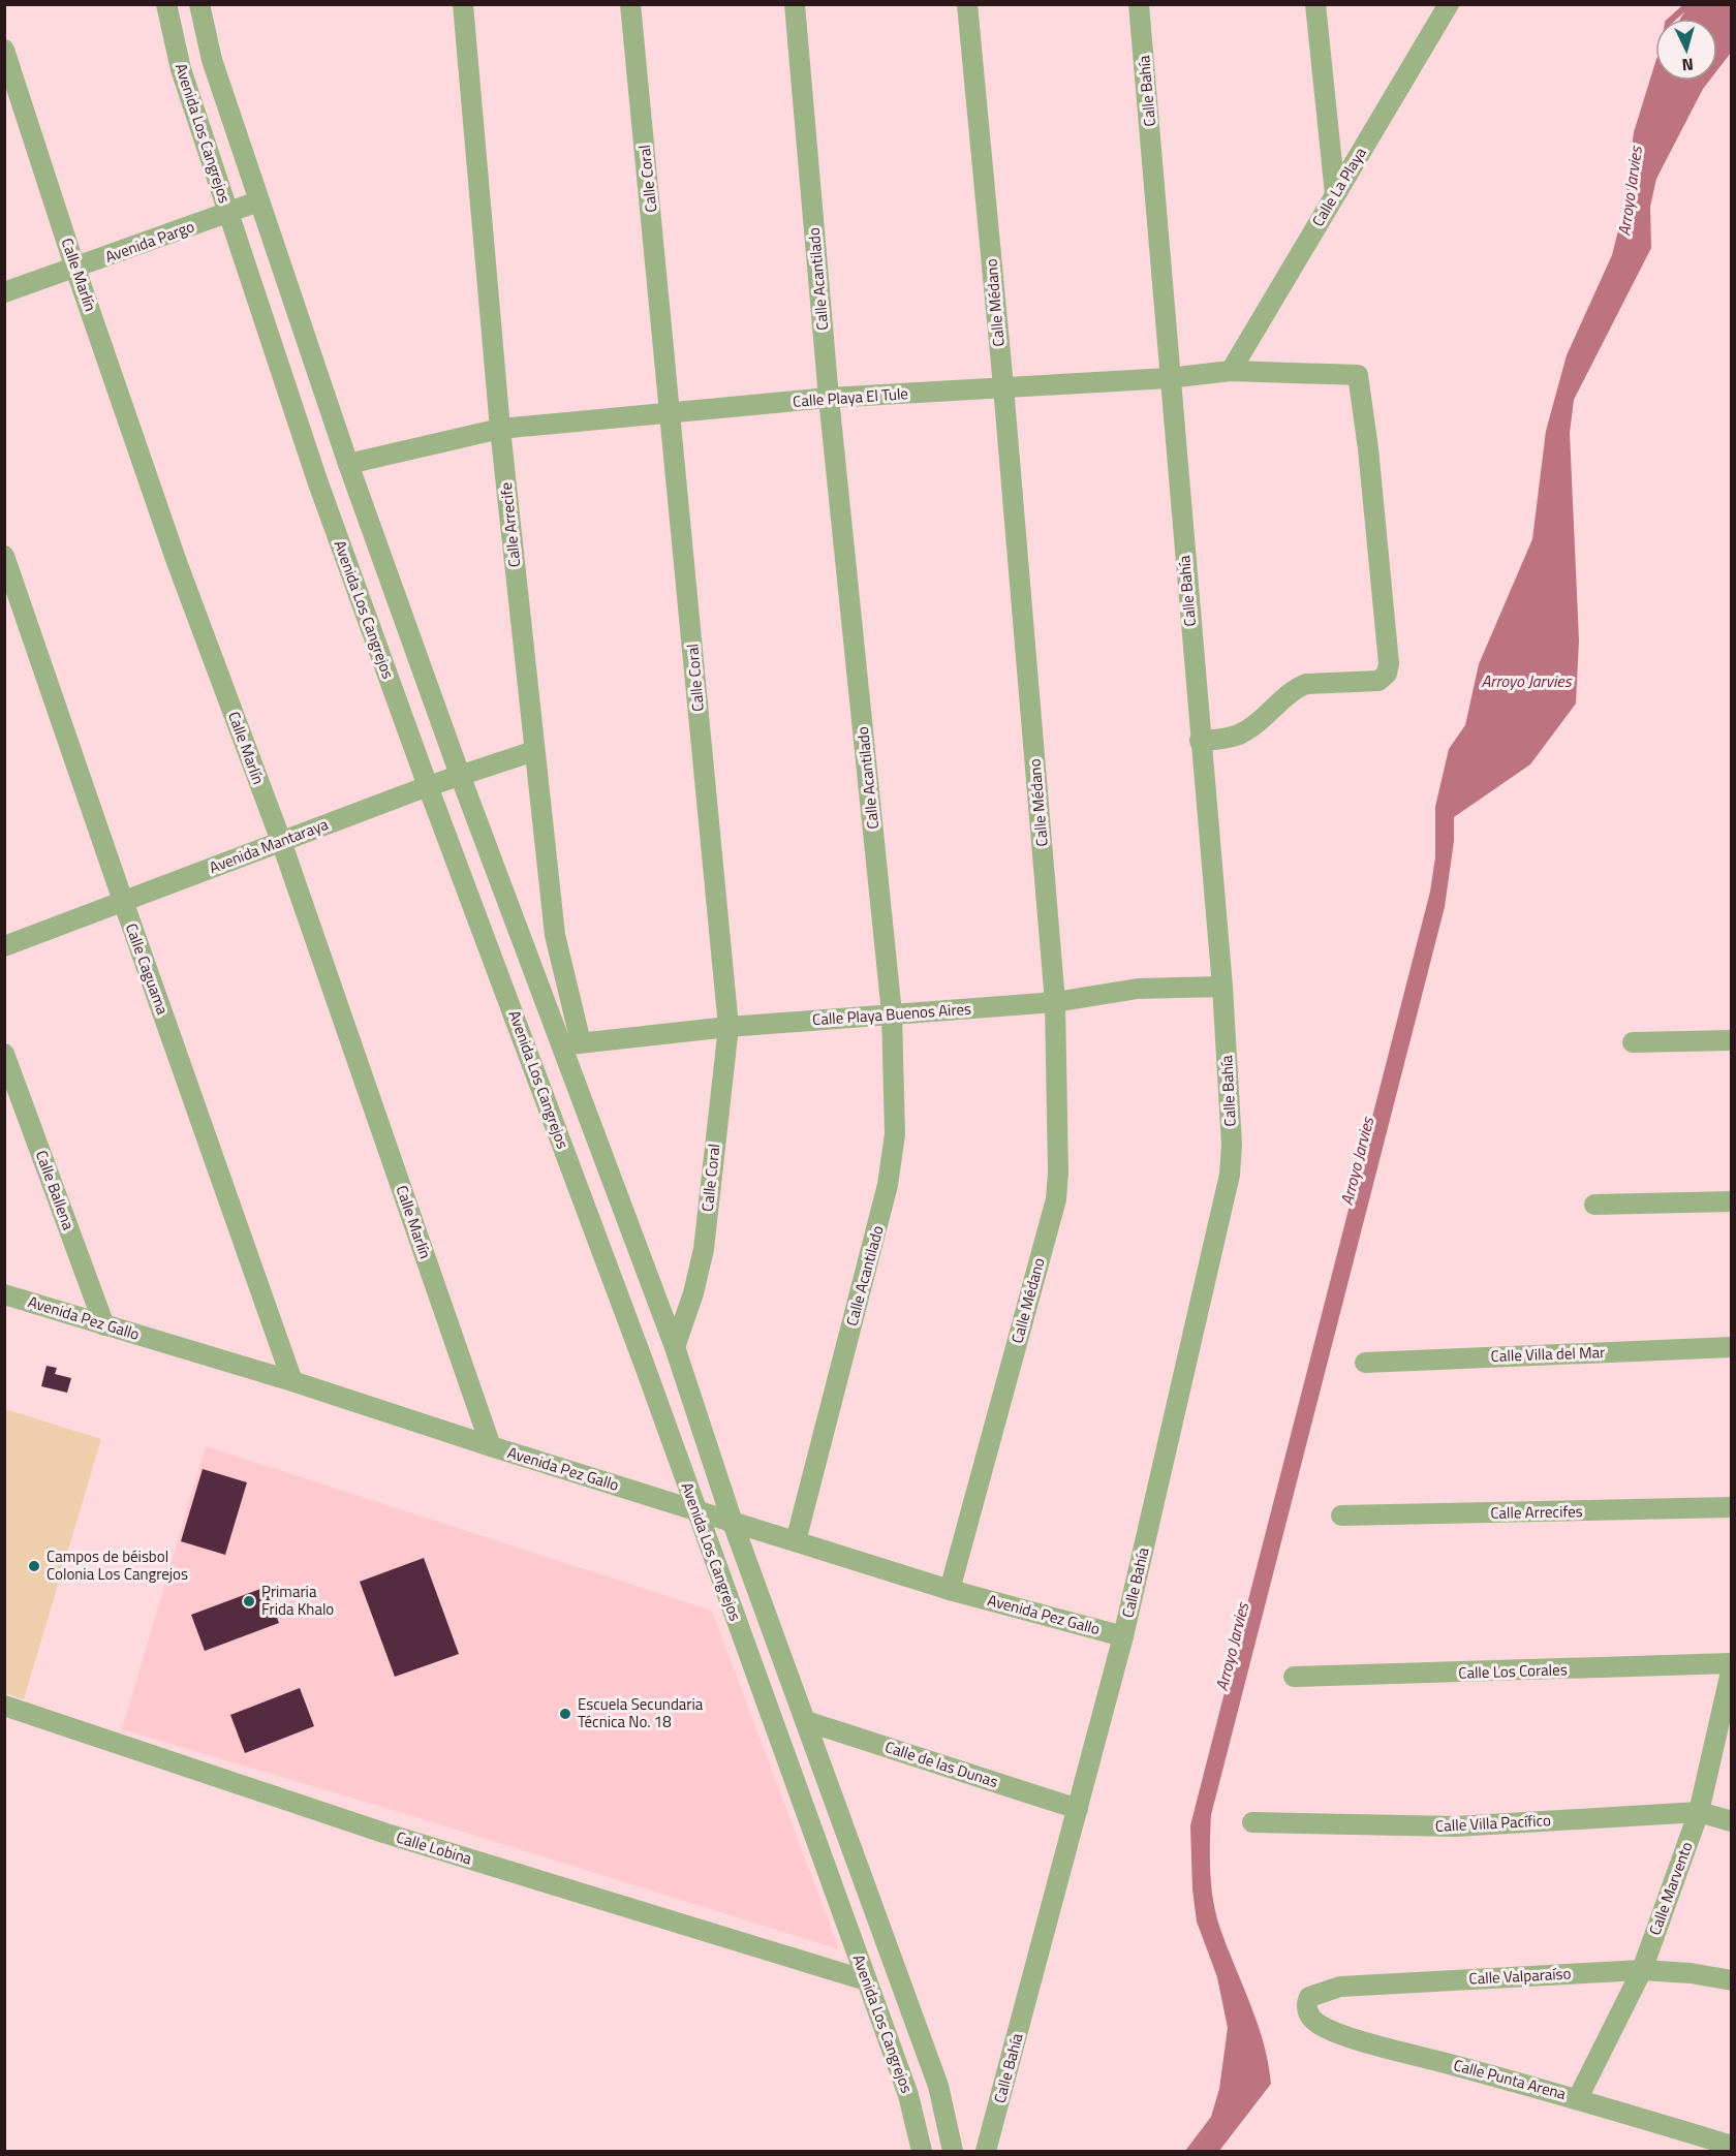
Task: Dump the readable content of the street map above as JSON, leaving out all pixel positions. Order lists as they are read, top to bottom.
{
  "streets": {
    "street": [
      "Calle Bahía",
      "Avenida Los Cangrejos",
      "Calle Coral",
      "Calle La Playa",
      "Avenida Pargo",
      "Calle Marlín",
      "Calle Acantilado",
      "Calle Médano",
      "Calle Playa El Tule",
      "Calle Arrecife",
      "Avenida Mantaraya",
      "Calle Caguama",
      "Calle Playa Buenos Aires",
      "Calle Ballena",
      "Avenida Pez Gallo",
      "Calle Villa del Mar",
      "Calle Arrecifes",
      "Calle Los Corales",
      "Calle de las Dunas",
      "Calle Villa Pacífico",
      "Calle Lobina",
      "Calle Marvento",
      "Calle Valparaíso",
      "Calle Punta Arena"
    ]
  },
  "crossings": [
    ["Calle Bahía", "Calle Playa El Tule"],
    ["Calle Bahía", "Calle Playa Buenos Aires"],
    ["Calle Bahía", "Avenida Pez Gallo"],
    ["Calle Bahía", "Calle de las Dunas"],
    ["Avenida Los Cangrejos", "Calle Coral"],
    ["Avenida Los Cangrejos", "Avenida Pargo"],
    ["Avenida Los Cangrejos", "Calle Playa El Tule"],
    ["Avenida Los Cangrejos", "Avenida Mantaraya"],
    ["Avenida Los Cangrejos", "Calle Playa Buenos Aires"],
    ["Avenida Los Cangrejos", "Avenida Pez Gallo"],
    ["Avenida Los Cangrejos", "Calle de las Dunas"],
    ["Avenida Los Cangrejos", "Calle Lobina"],
    ["Calle Coral", "Calle Playa El Tule"],
    ["Calle Coral", "Calle Playa Buenos Aires"],
    ["Calle La Playa", "Calle Playa El Tule"],
    ["Avenida Pargo", "Calle Marlín"],
    ["Calle Marlín", "Avenida Mantaraya"],
    ["Calle Marlín", "Avenida Pez Gallo"],
    ["Calle Acantilado", "Calle Playa El Tule"],
    ["Calle Acantilado", "Calle Playa Buenos Aires"],
    ["Calle Acantilado", "Avenida Pez Gallo"],
    ["Calle Médano", "Calle Playa El Tule"],
    ["Calle Médano", "Calle Playa Buenos Aires"],
    ["Calle Médano", "Avenida Pez Gallo"],
    ["Calle Playa El Tule", "Calle Arrecife"],
    ["Calle Arrecife", "Avenida Mantaraya"],
    ["Calle Arrecife", "Calle Playa Buenos Aires"],
    ["Avenida Mantaraya", "Calle Caguama"],
    ["Calle Caguama", "Avenida Pez Gallo"],
    ["Calle Ballena", "Avenida Pez Gallo"],
    ["Calle Los Corales", "Calle Marvento"],
    ["Calle Villa Pacífico", "Calle Marvento"],
    ["Calle Marvento", "Calle Valparaíso"],
    ["Calle Marvento", "Calle Punta Arena"],
    ["Calle Valparaíso", "Calle Punta Arena"]
  ],
  "water": ["Arroyo Jarvies"],
  "places": ["Campos de béisbol Colonia Los Cangrejos", "Primaria Frida Khalo", "Escuela Secundaria Técnica No. 18"],
  "north": "bottom"
}
